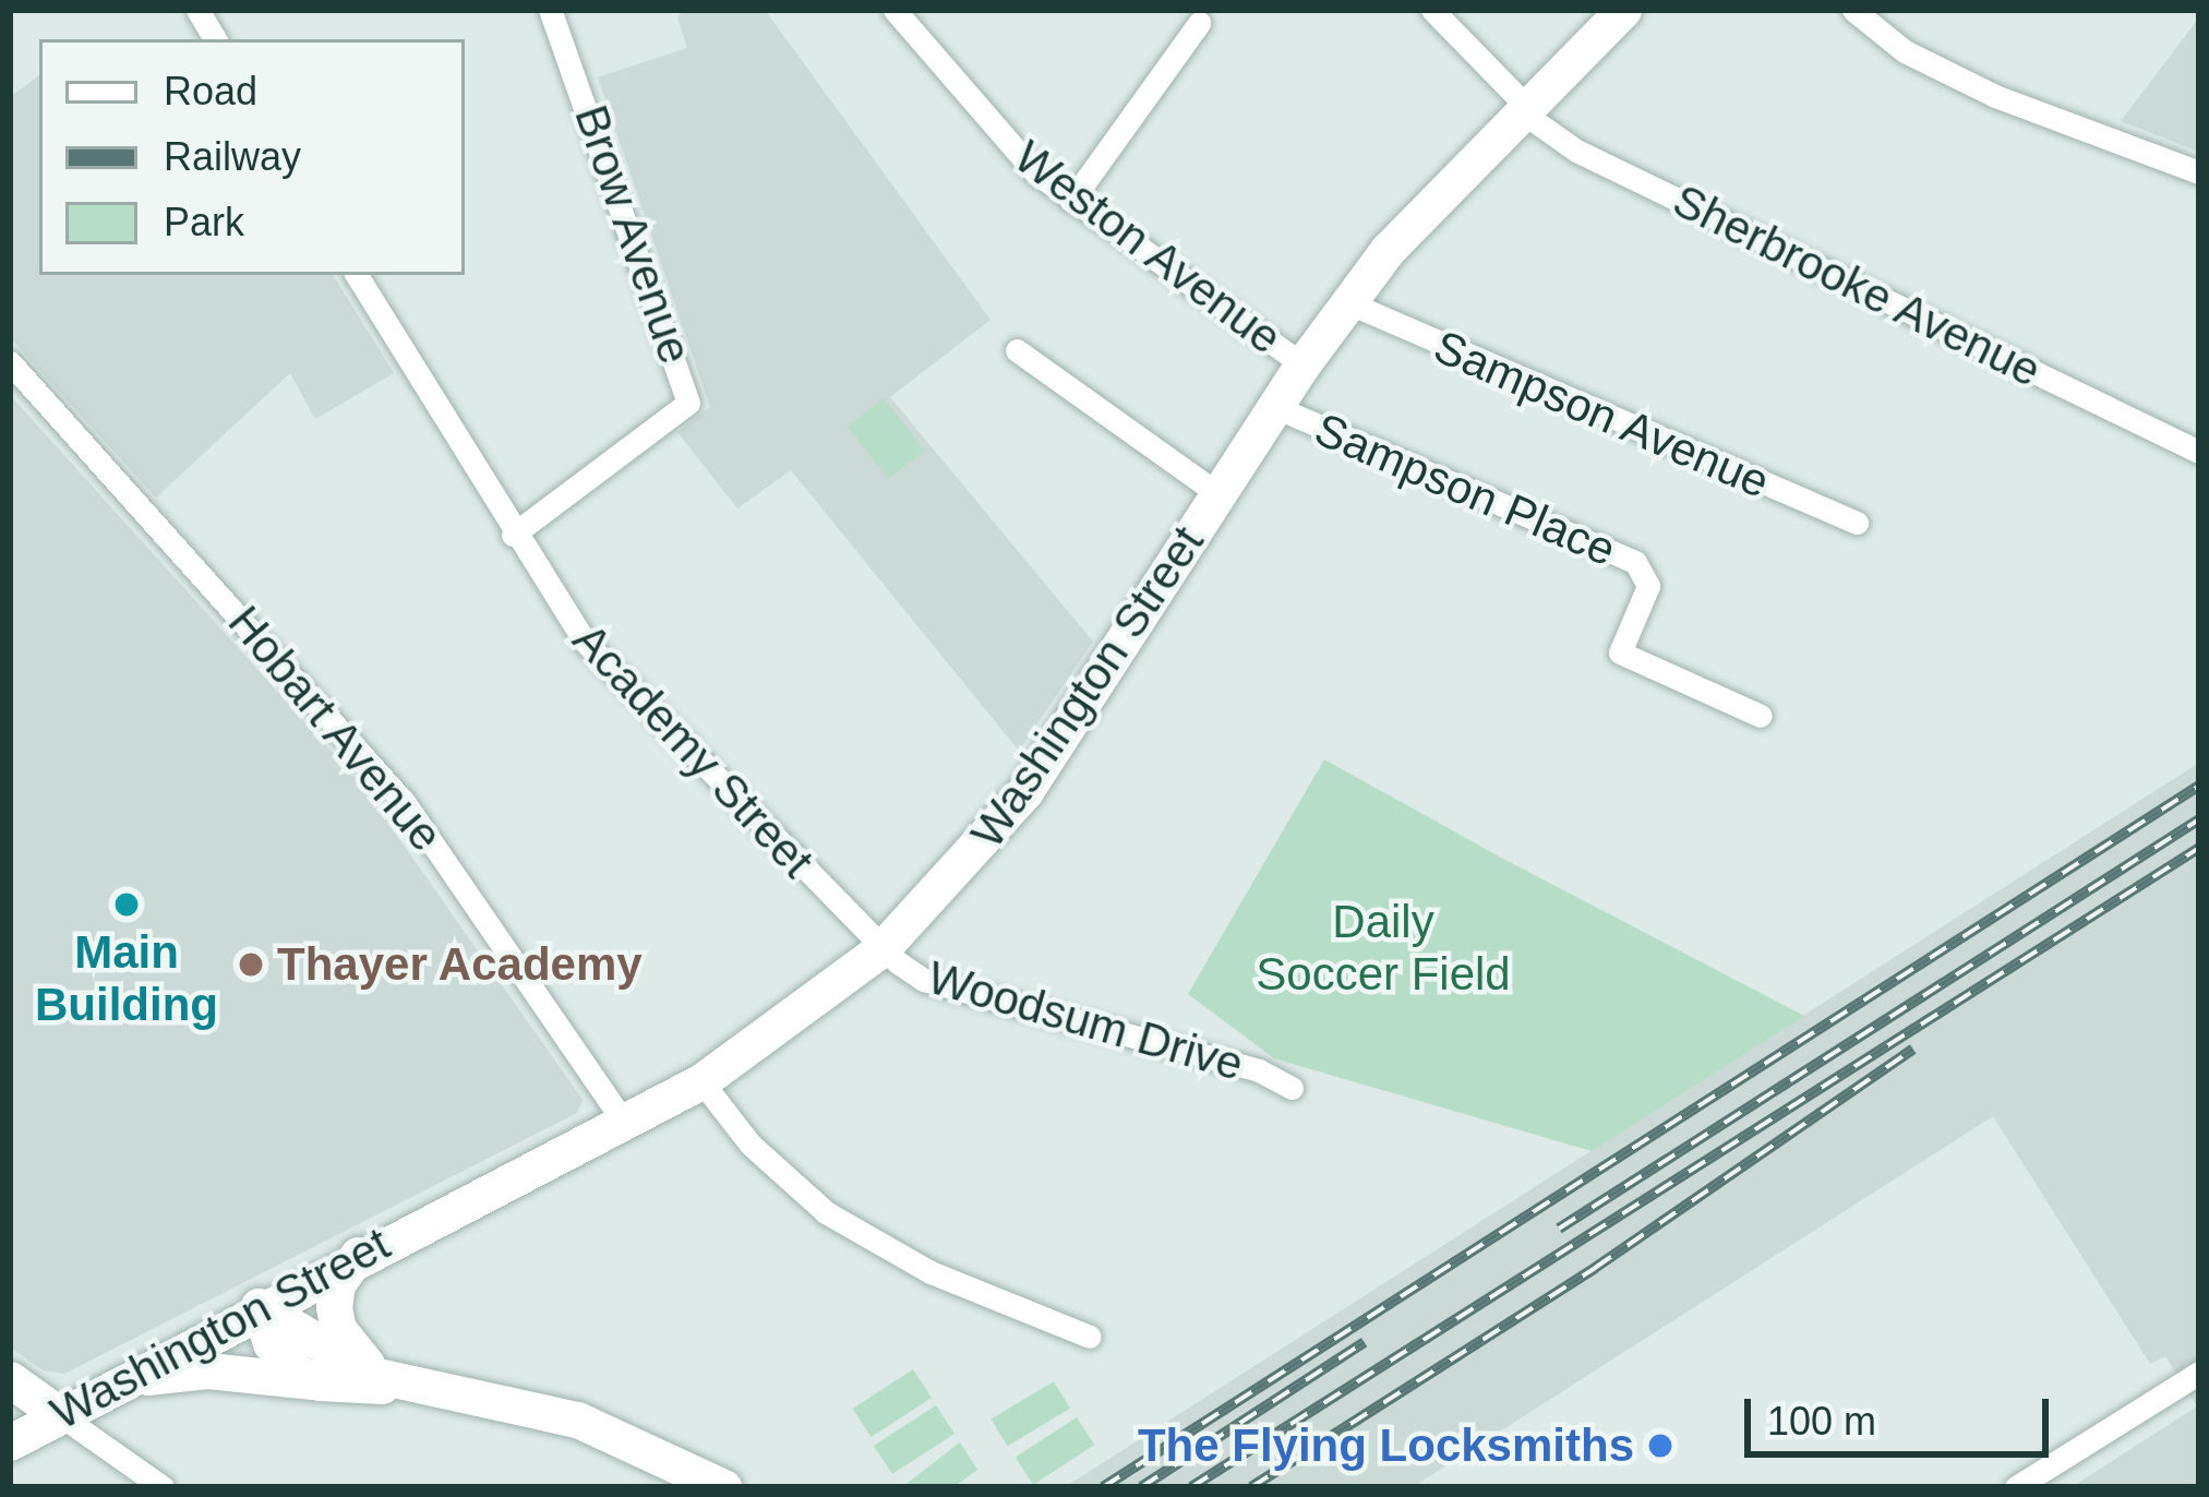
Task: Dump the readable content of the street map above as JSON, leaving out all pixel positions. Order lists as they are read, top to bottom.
{
  "streets": {
    "main road": ["Washington Street"],
    "street": [
      "Brow Avenue",
      "Weston Avenue",
      "Sherbrooke Avenue",
      "Sampson Avenue",
      "Sampson Place",
      "Hobart Avenue",
      "Academy Street",
      "Woodsum Drive"
    ]
  },
  "crossings": [
    ["Brow Avenue", "Academy Street"],
    ["Weston Avenue", "Washington Street"],
    ["Sherbrooke Avenue", "Washington Street"],
    ["Sampson Avenue", "Washington Street"],
    ["Sampson Place", "Washington Street"],
    ["Washington Street", "Hobart Avenue"],
    ["Washington Street", "Academy Street"],
    ["Washington Street", "Woodsum Drive"],
    ["Academy Street", "Woodsum Drive"]
  ],
  "parks": ["Daily Soccer Field"],
  "places": ["Main Building", "Thayer Academy", "The Flying Locksmiths"],
  "legend": ["Road", "Railway", "Park"],
  "scale_bar": "100 m"
}
